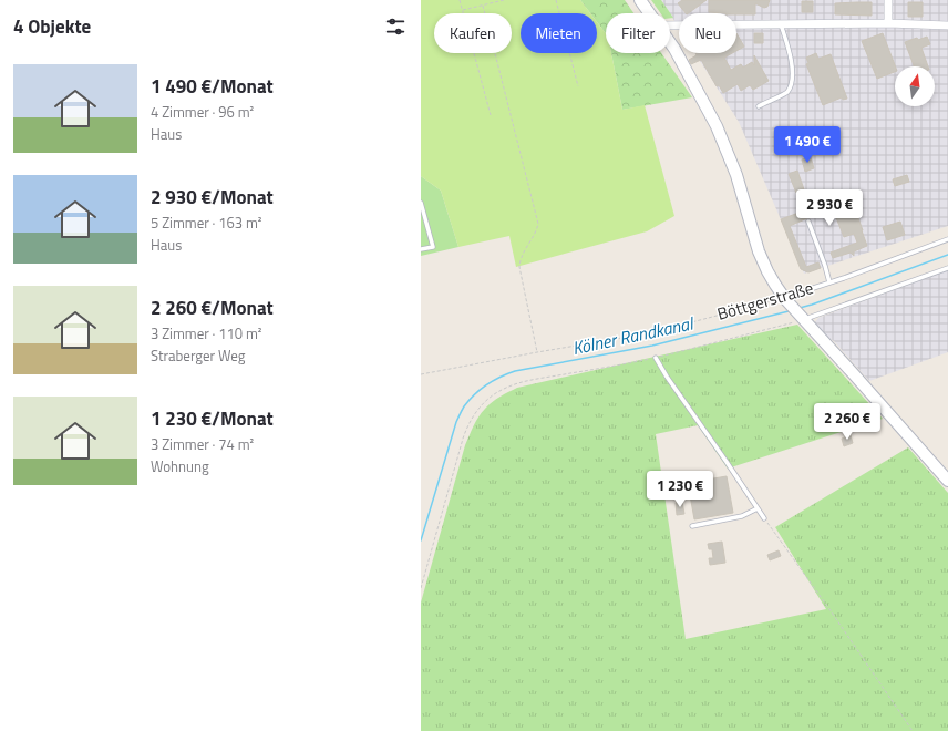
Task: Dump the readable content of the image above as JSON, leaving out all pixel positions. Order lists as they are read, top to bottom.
{
  "streets": {
    "lane": ["Böttgerstraße"]
  },
  "water": ["Kölner Randkanal"],
  "north": "top",
  "page": {
    "heading": "4 Objekte",
    "chip": [
      "Kaufen",
      "Mieten",
      "Filter",
      "Neu"
    ],
    "list": [
      {
        "name": "1 490 €/Monat",
        "note": "4 Zimmer · 96 m² · Haus"
      },
      {
        "name": "2 930 €/Monat",
        "note": "5 Zimmer · 163 m² · Haus"
      },
      {
        "name": "2 260 €/Monat",
        "note": "3 Zimmer · 110 m² · Straberger Weg"
      },
      {
        "name": "1 230 €/Monat",
        "note": "3 Zimmer · 74 m² · Wohnung"
      }
    ],
    "price": [
      "1 490 €",
      "2 930 €",
      "2 260 €",
      "1 230 €"
    ]
  }
}
